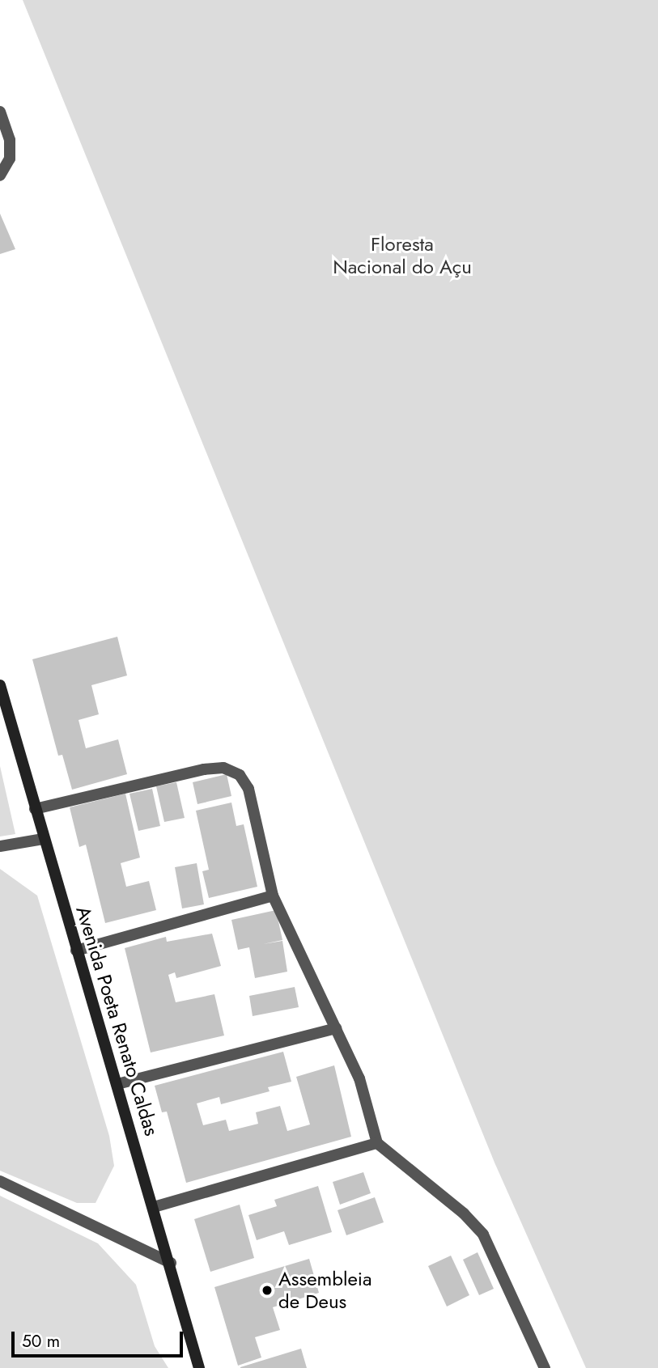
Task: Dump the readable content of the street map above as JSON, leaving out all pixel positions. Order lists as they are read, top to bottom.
{
  "streets": {
    "main road": ["Avenida Poeta Renato Caldas"]
  },
  "parks": ["Floresta Nacional do Açu"],
  "places": ["Assembleia de Deus"],
  "scale_bar": "50 m"
}
